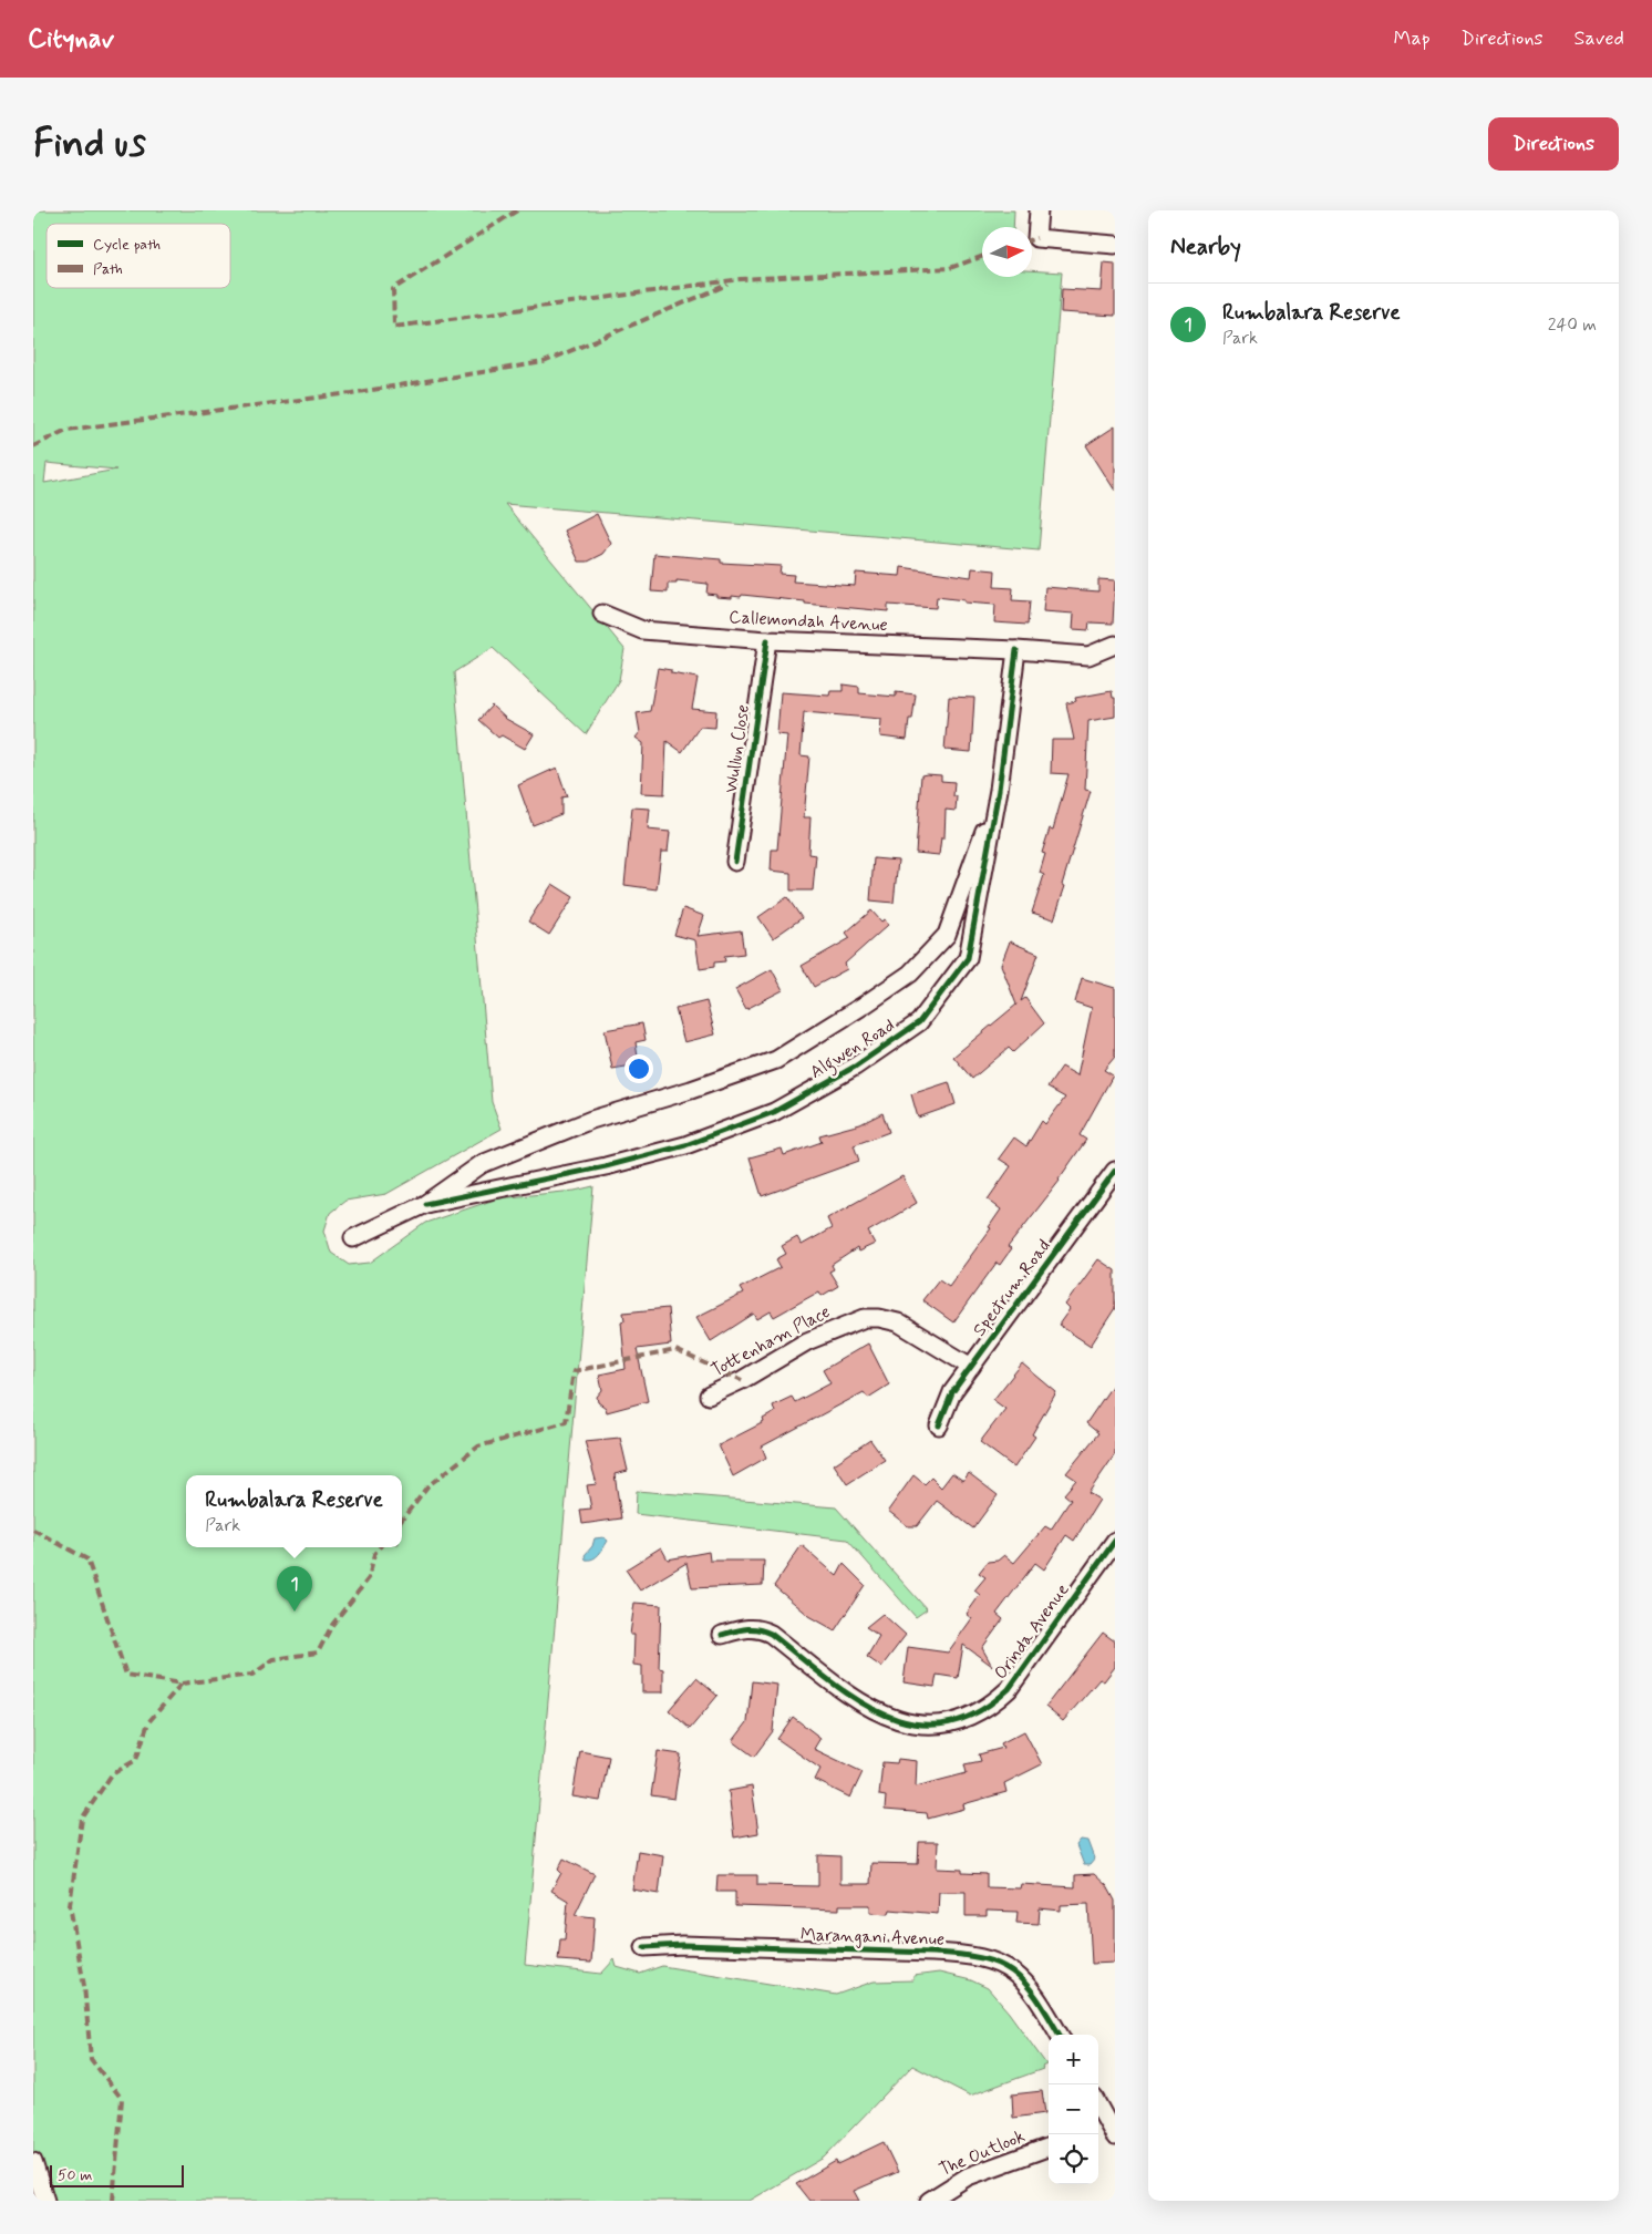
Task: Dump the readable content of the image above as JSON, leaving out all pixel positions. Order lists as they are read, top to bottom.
{
  "streets": {
    "street": [
      "Callemondah Avenue",
      "Wullun Close",
      "Algwen Road",
      "Spectrum Road",
      "Tottenham Place",
      "Orinda Avenue",
      "Marangani Avenue",
      "The Outlook"
    ]
  },
  "crossings": [
    ["Callemondah Avenue", "Wullun Close"],
    ["Callemondah Avenue", "Algwen Road"],
    ["Spectrum Road", "Tottenham Place"]
  ],
  "legend": ["Cycle path", "Path"],
  "scale_bar": "50 m",
  "north": "right",
  "page": {
    "header": "Citynav",
    "nav": ["Map", "Directions", "Saved"],
    "buttons": "Directions",
    "title": "Find us",
    "heading": "Nearby",
    "list": [
      {
        "mark": "1",
        "name": "Rumbalara Reserve",
        "note": "Park",
        "value": "240 m"
      }
    ],
    "popup": ["Rumbalara Reserve", "Park"],
    "pins": "1",
    "map_buttons": ["+", "−"],
    "scale": "50 m"
  }
}
